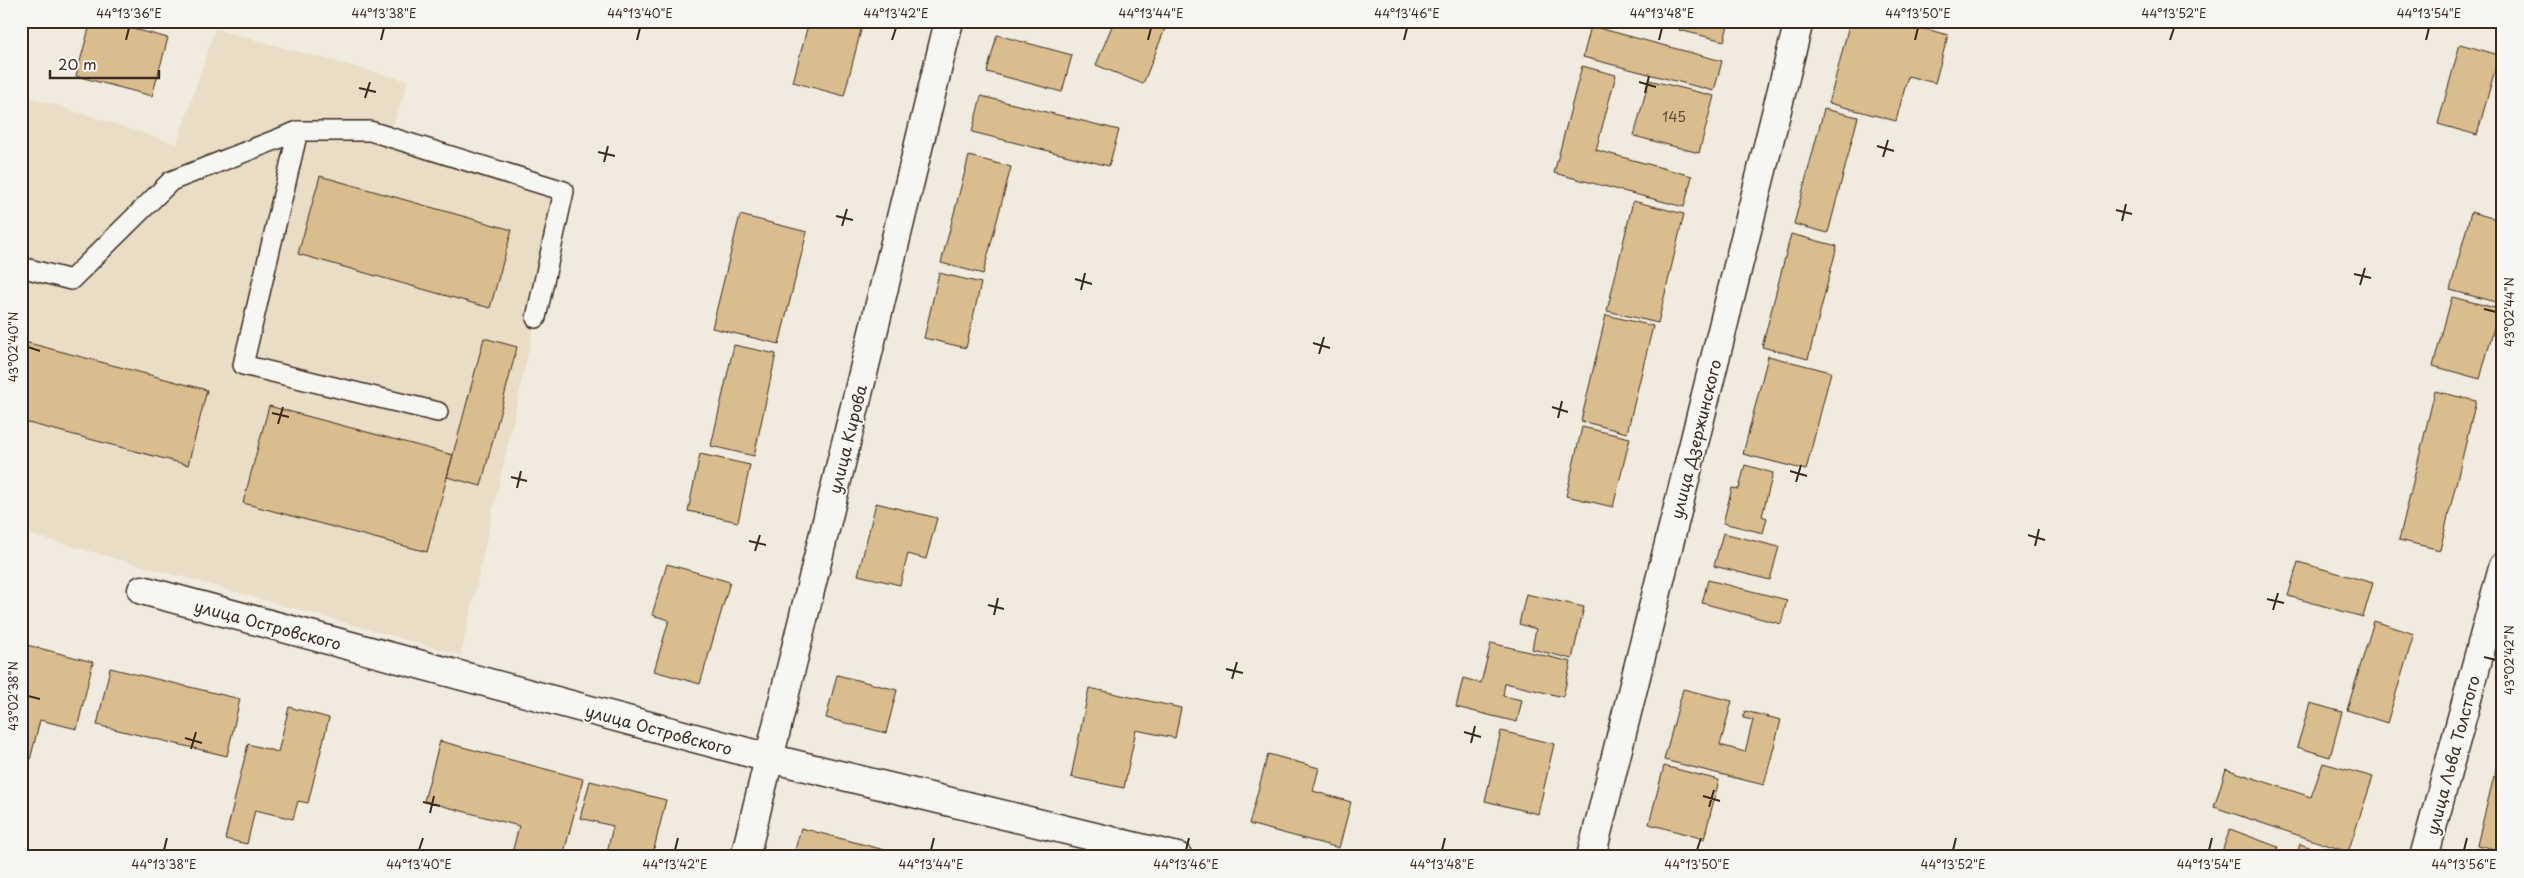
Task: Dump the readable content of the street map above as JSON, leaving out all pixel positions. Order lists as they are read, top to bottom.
{
  "streets": {
    "street": [
      "улица Кирова",
      "улица Дзержинского",
      "улица Островского",
      "улица Льва Толстого"
    ]
  },
  "crossings": [
    ["улица Кирова", "улица Островского"]
  ],
  "house_numbers": ["145"],
  "scale_bar": "20 m",
  "coordinates": [
    "44°13'36\"E",
    "44°13'38\"E",
    "44°13'40\"E",
    "44°13'42\"E",
    "44°13'44\"E",
    "44°13'46\"E",
    "44°13'48\"E",
    "44°13'50\"E",
    "44°13'52\"E",
    "44°13'54\"E",
    "43°02'44\"N",
    "43°02'40\"N",
    "43°02'42\"N",
    "43°02'38\"N",
    "44°13'56\"E"
  ]
}
